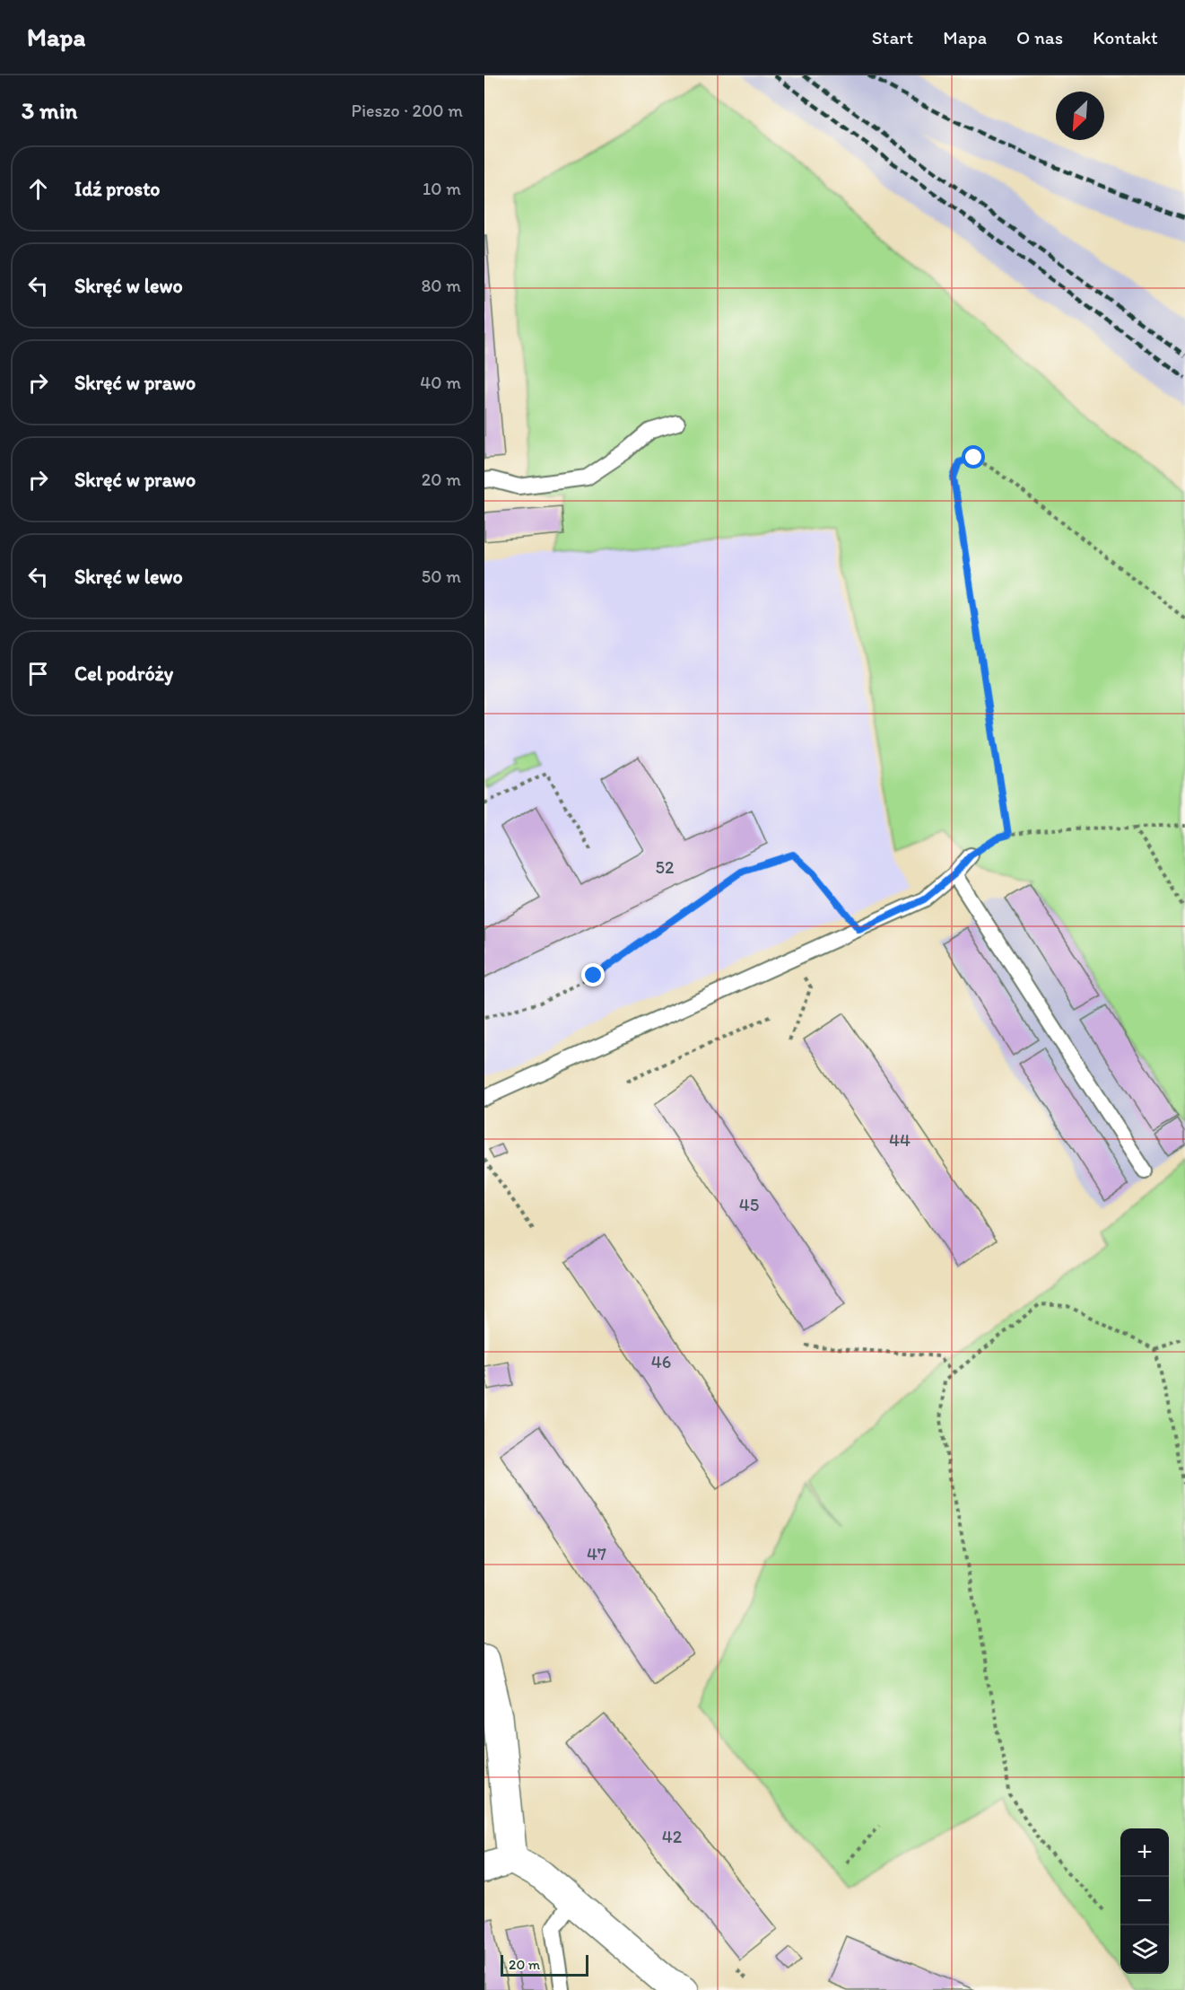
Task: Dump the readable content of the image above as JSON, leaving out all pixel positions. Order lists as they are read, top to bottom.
{
  "house_numbers": [
    "52",
    "44",
    "45",
    "46",
    "47",
    "42"
  ],
  "scale_bar": "20 m",
  "north": "bottom left",
  "page": {
    "header": "Mapa",
    "nav": [
      "Start",
      "Mapa",
      "O nas",
      "Kontakt"
    ],
    "heading": ["3 min", "Pieszo · 200 m"],
    "list": [
      ["Idź prosto", "10 m"],
      ["Skręć w lewo", "80 m"],
      ["Skręć w prawo", "40 m"],
      ["Skręć w prawo", "20 m"],
      ["Skręć w lewo", "50 m"],
      "Cel podróży"
    ],
    "map_buttons": ["+", "−"],
    "scale": "20 m"
  }
}
